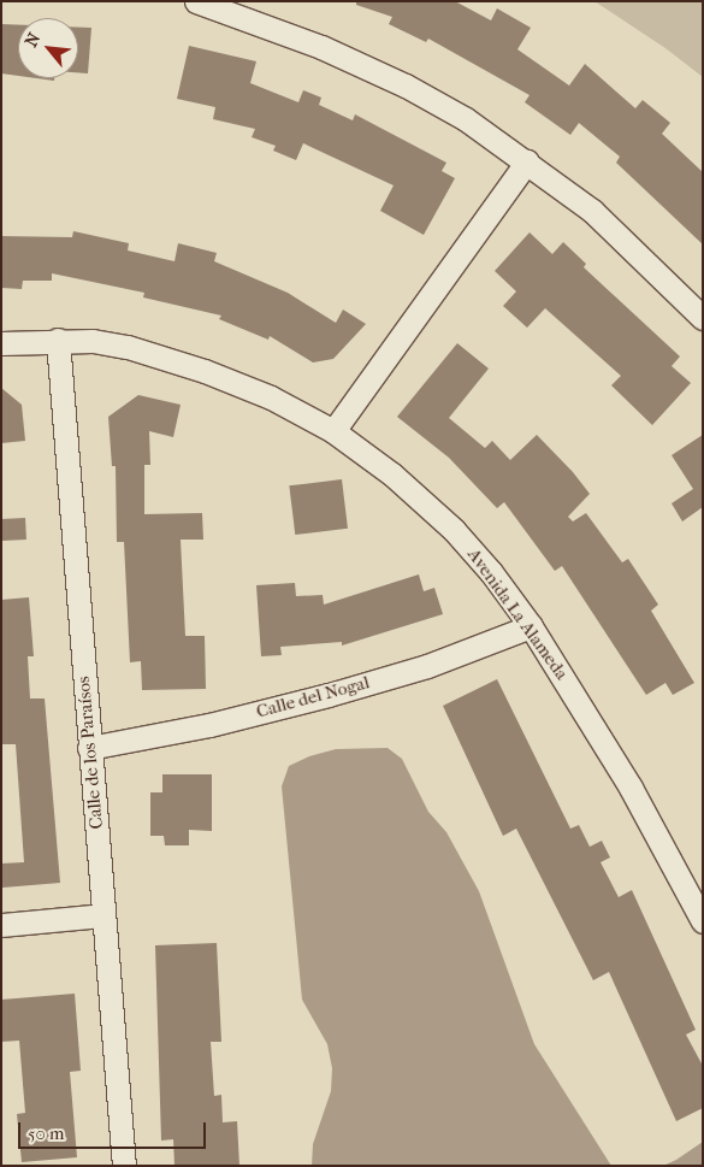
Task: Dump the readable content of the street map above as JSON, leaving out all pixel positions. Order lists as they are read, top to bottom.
{
  "streets": {
    "street": ["Avenida La Alameda", "Calle del Nogal", "Calle de los Paraísos"]
  },
  "crossings": [
    ["Avenida La Alameda", "Calle del Nogal"],
    ["Avenida La Alameda", "Calle de los Paraísos"],
    ["Calle del Nogal", "Calle de los Paraísos"]
  ],
  "scale_bar": "50 m",
  "north": "top left"
}
